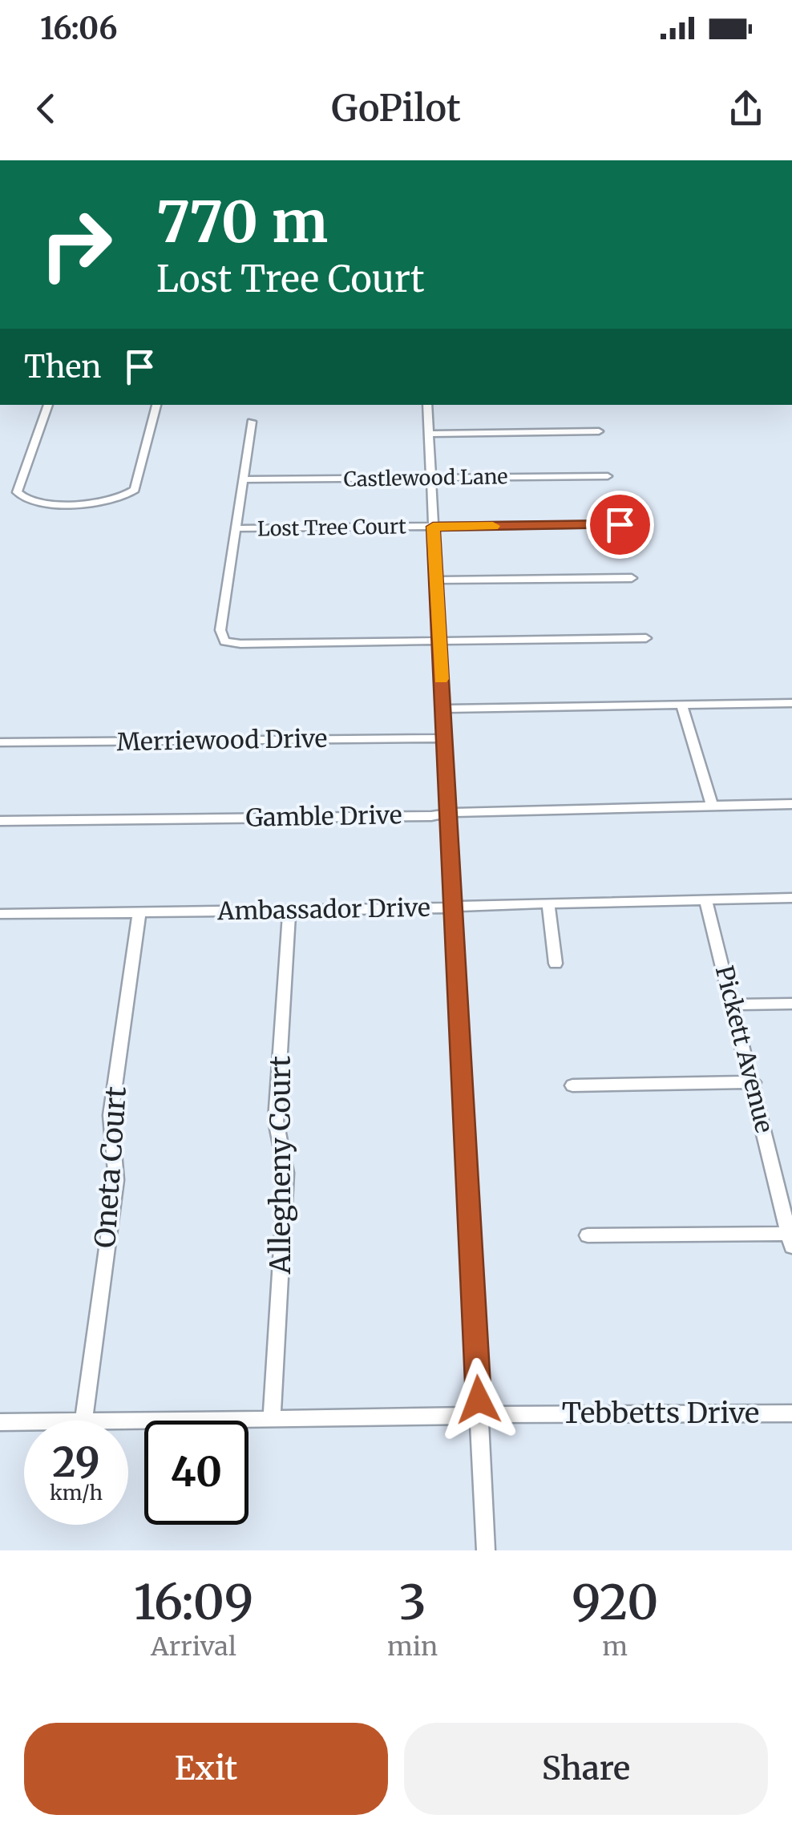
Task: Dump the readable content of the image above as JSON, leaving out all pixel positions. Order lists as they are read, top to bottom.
{
  "streets": {
    "street": [
      "Castlewood Lane",
      "Lost Tree Court",
      "Merriewood Drive",
      "Gamble Drive",
      "Ambassador Drive",
      "Pickett Avenue",
      "Allegheny Court",
      "Oneta Court",
      "Tebbetts Drive"
    ]
  },
  "crossings": [
    ["Ambassador Drive", "Pickett Avenue"],
    ["Ambassador Drive", "Allegheny Court"],
    ["Ambassador Drive", "Oneta Court"],
    ["Allegheny Court", "Tebbetts Drive"]
  ],
  "page": {
    "status": "16:06",
    "header": "GoPilot",
    "turn": ["770 m", "Lost Tree Court"],
    "then": "Then",
    "speed": "29 km/h",
    "limit": "40",
    "eta": [
      "16:09",
      "Arrival",
      "3",
      "min",
      "920",
      "m"
    ],
    "buttons": ["Exit", "Share"]
  }
}
